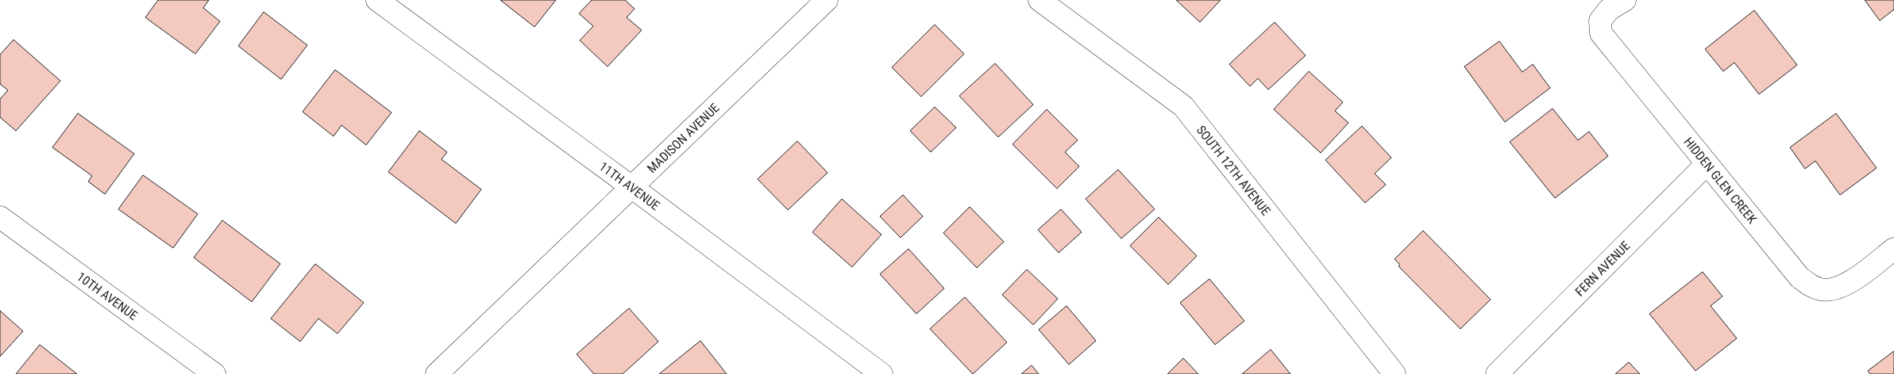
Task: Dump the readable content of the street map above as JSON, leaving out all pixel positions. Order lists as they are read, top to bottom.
{
  "streets": {
    "street": [
      "MADISON AVENUE",
      "SOUTH 12TH AVENUE",
      "HIDDEN GLEN CREEK",
      "11TH AVENUE",
      "FERN AVENUE",
      "10TH AVENUE"
    ]
  },
  "crossings": [
    ["MADISON AVENUE", "11TH AVENUE"],
    ["HIDDEN GLEN CREEK", "FERN AVENUE"]
  ]
}
